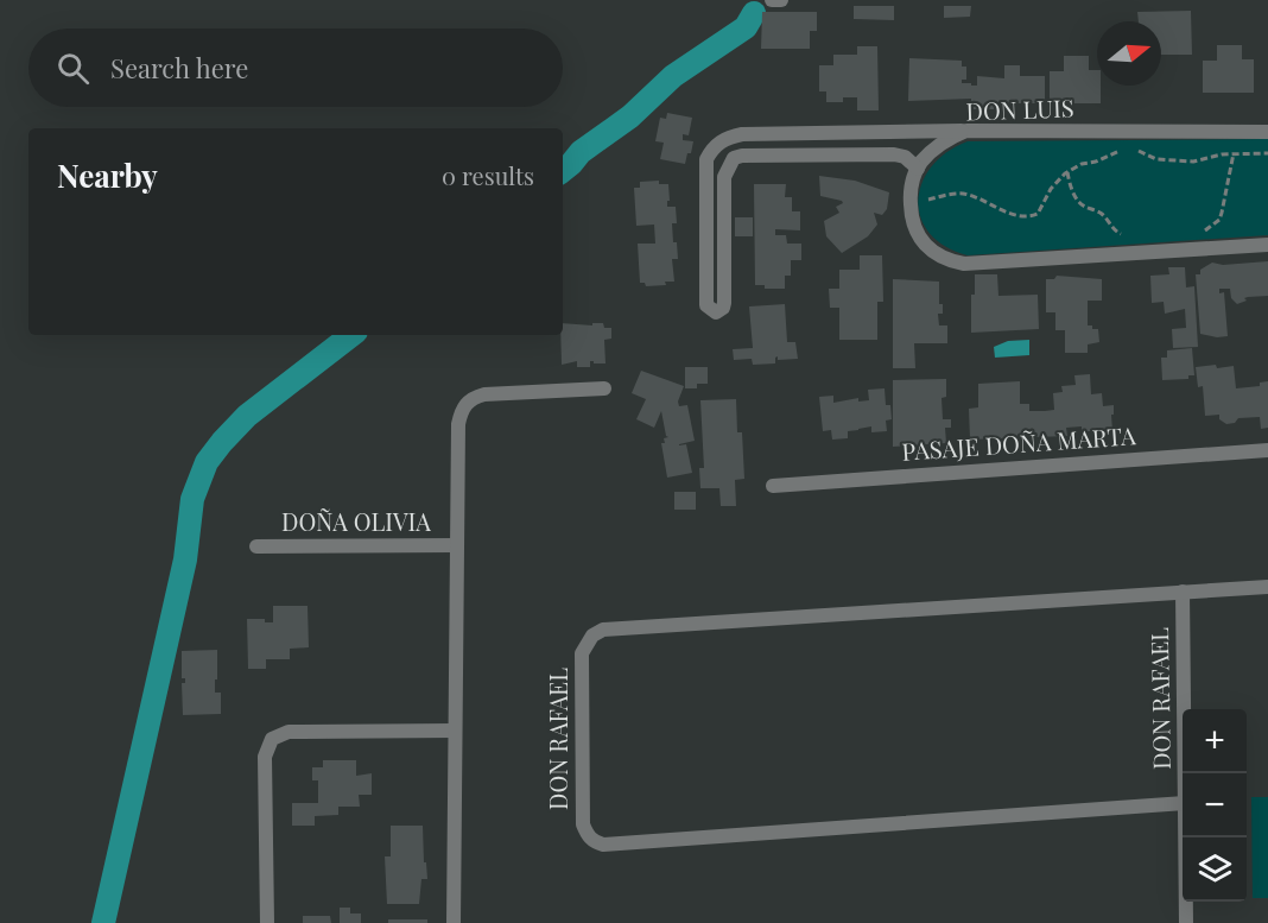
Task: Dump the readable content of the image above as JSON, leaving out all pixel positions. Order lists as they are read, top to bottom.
{
  "streets": {
    "street": [
      "DON LUIS",
      "PASAJE DOÑA MARTA",
      "DOÑA OLIVIA",
      "DON RAFAEL"
    ]
  },
  "north": "right",
  "page": {
    "search": "Search here",
    "heading": ["Nearby", "0 results"],
    "map_buttons": ["+", "−"]
  }
}
